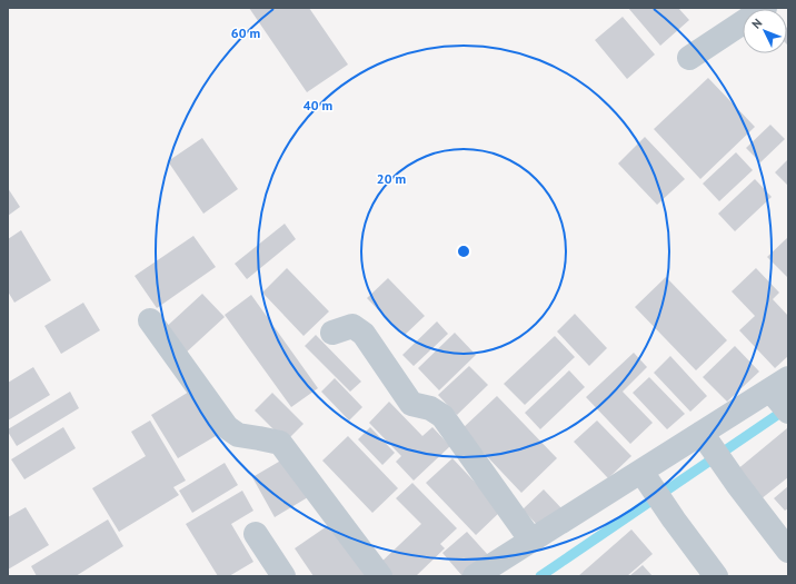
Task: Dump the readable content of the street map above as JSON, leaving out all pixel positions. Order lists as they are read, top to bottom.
{
  "north": "top left",
  "rings": ["60 m", "40 m", "20 m"]
}
